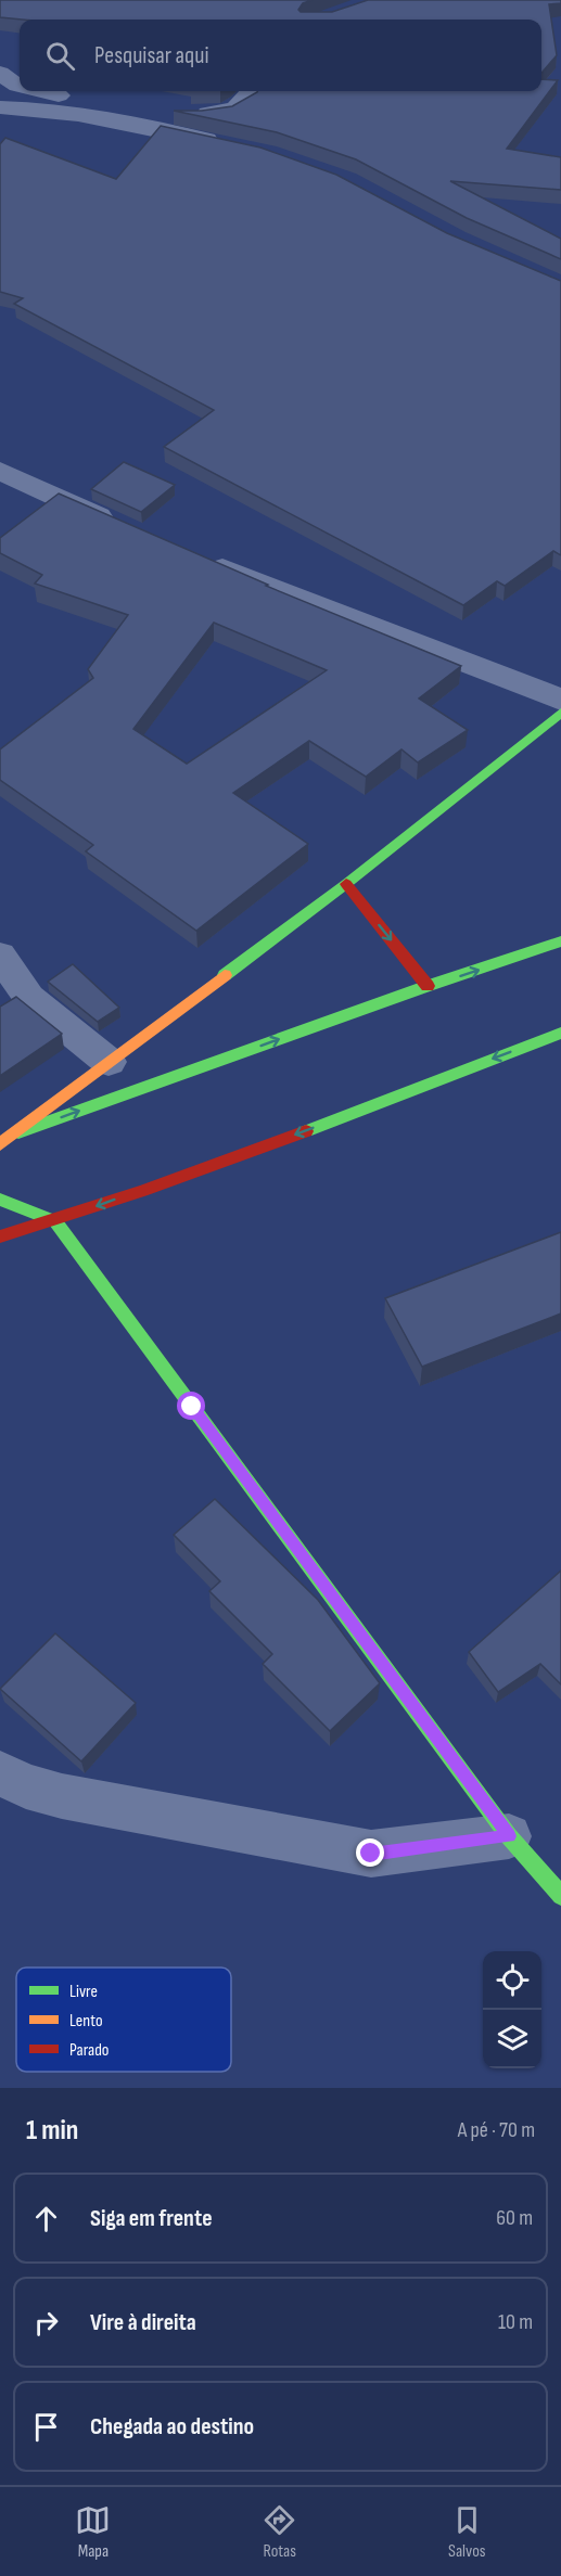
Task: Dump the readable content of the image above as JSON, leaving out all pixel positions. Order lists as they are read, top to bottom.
{
  "legend": ["Livre", "Lento", "Parado"],
  "page": {
    "search": "Pesquisar aqui",
    "heading": ["1 min", "A pé · 70 m"],
    "list": [
      ["Siga em frente", "60 m"],
      ["Vire à direita", "10 m"],
      "Chegada ao destino"
    ],
    "nav": ["Mapa", "Rotas", "Salvos"]
  }
}
